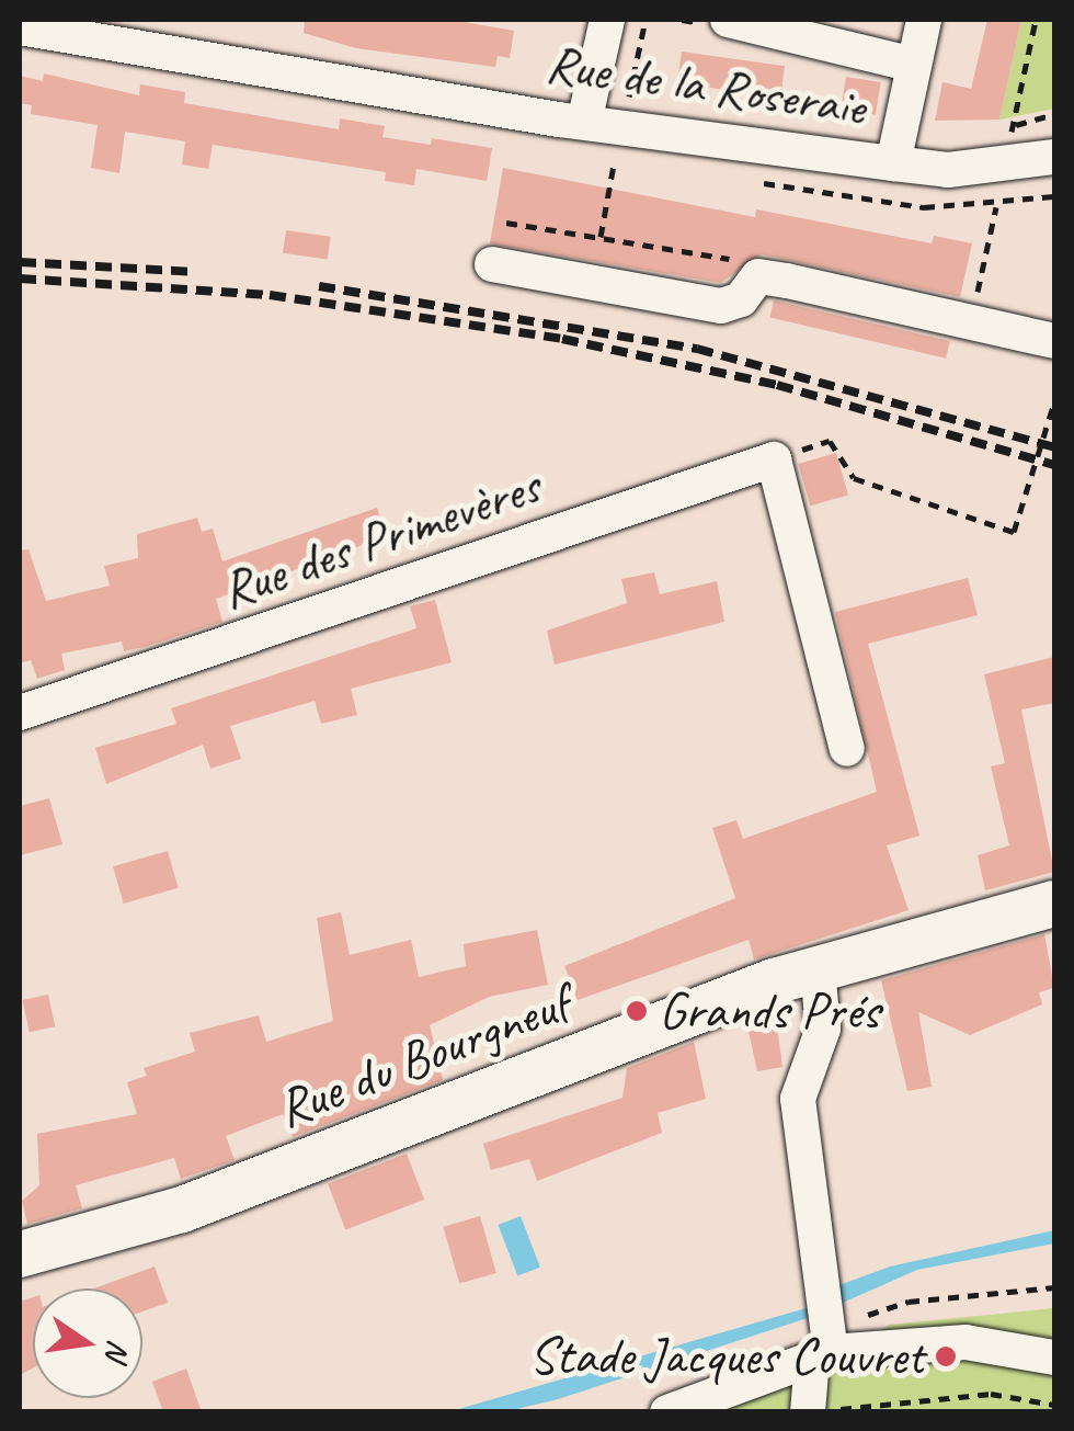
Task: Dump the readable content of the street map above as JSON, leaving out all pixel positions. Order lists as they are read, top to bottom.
{
  "streets": {
    "main road": ["Rue du Bourgneuf"],
    "street": ["Rue de la Roseraie", "Rue des Primevères"]
  },
  "places": ["Grands Prés", "Stade Jacques Couvret"],
  "north": "right"
}
